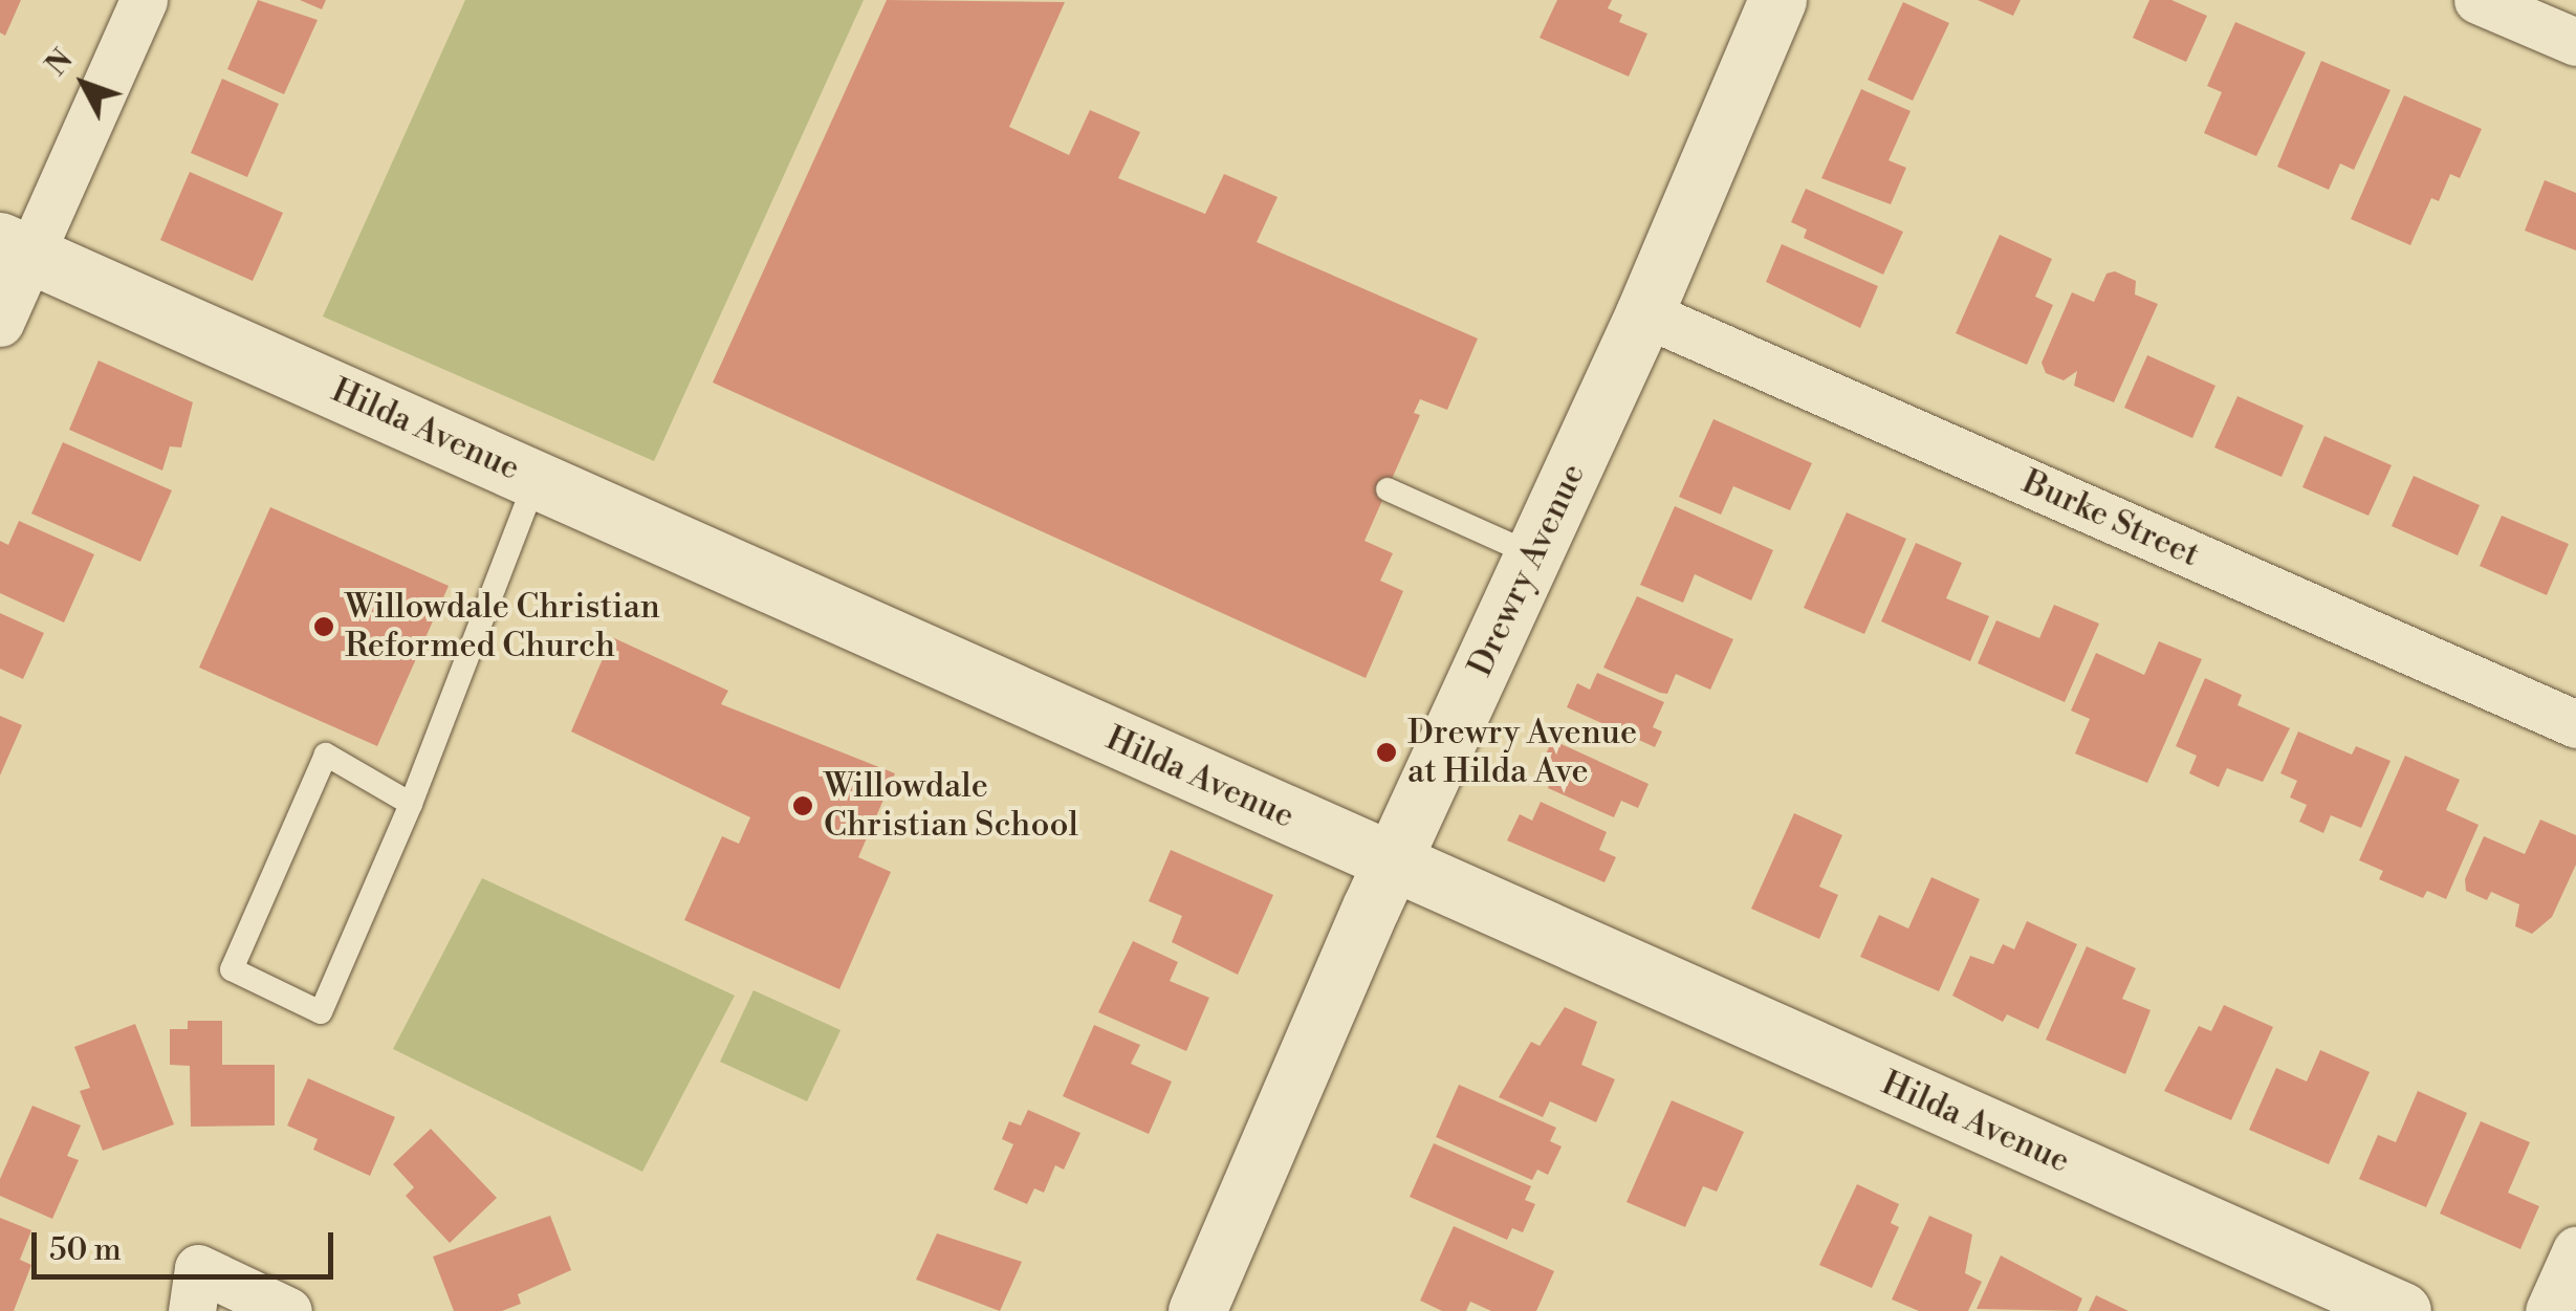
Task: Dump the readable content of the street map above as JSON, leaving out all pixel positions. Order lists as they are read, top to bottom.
{
  "streets": {
    "street": ["Hilda Avenue", "Burke Street", "Drewry Avenue"]
  },
  "crossings": [
    ["Hilda Avenue", "Drewry Avenue"],
    ["Burke Street", "Drewry Avenue"]
  ],
  "places": ["Willowdale Christian Reformed Church", "Drewry Avenue at Hilda Ave", "Willowdale Christian School"],
  "scale_bar": "50 m",
  "north": "top left"
}
